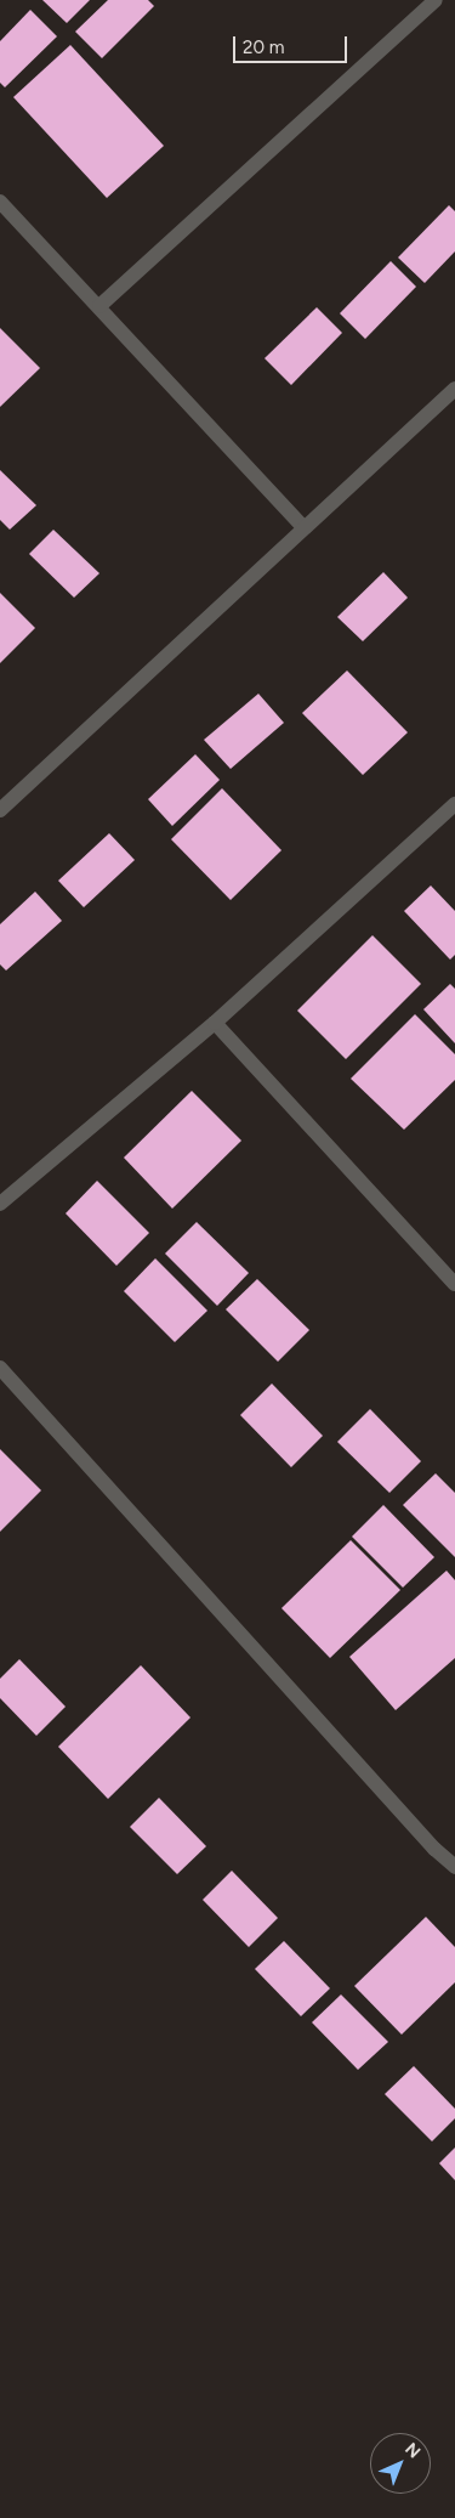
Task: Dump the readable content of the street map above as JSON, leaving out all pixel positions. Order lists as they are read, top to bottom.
{
  "scale_bar": "20 m",
  "north": "top right"
}
